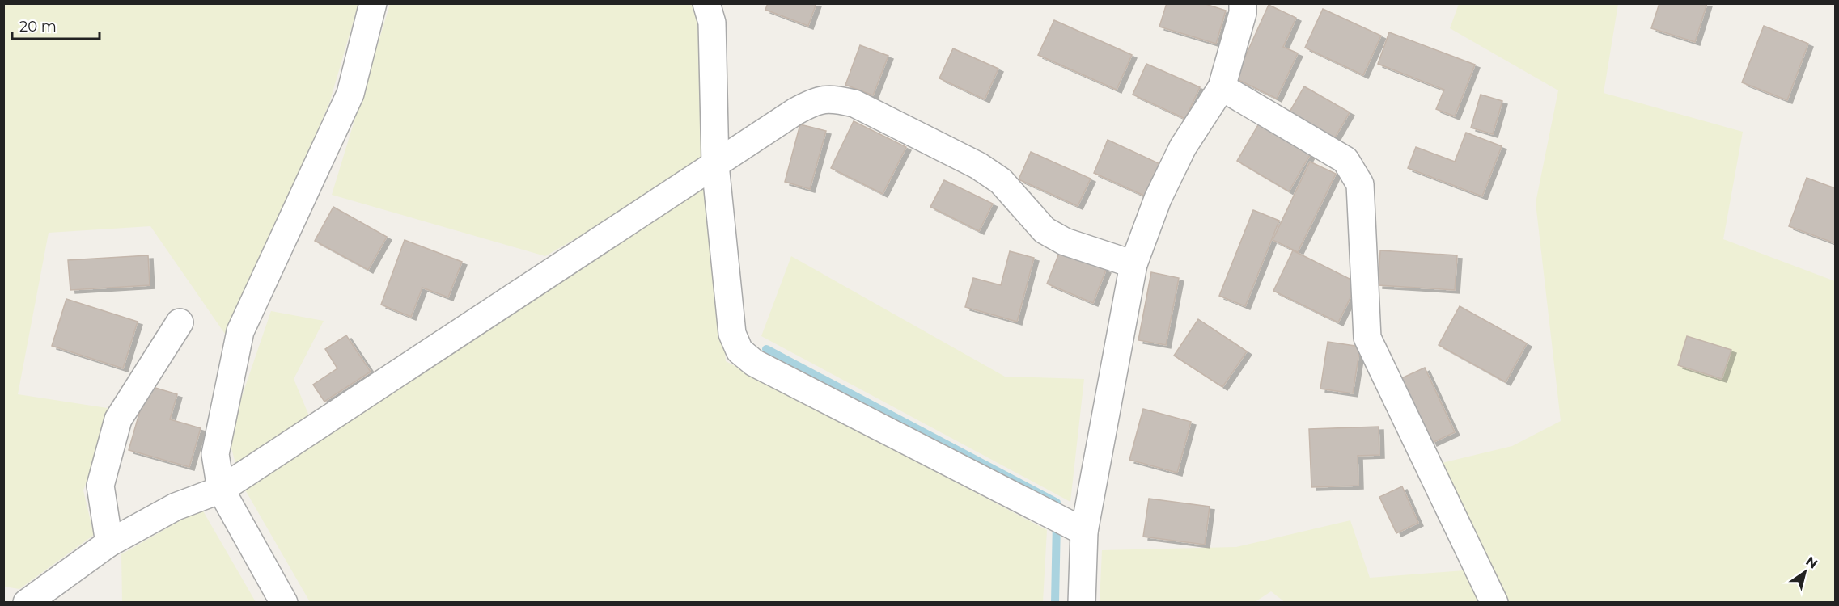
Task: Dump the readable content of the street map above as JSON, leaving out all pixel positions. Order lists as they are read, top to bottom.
{
  "scale_bar": "20 m",
  "north": "top right"
}
